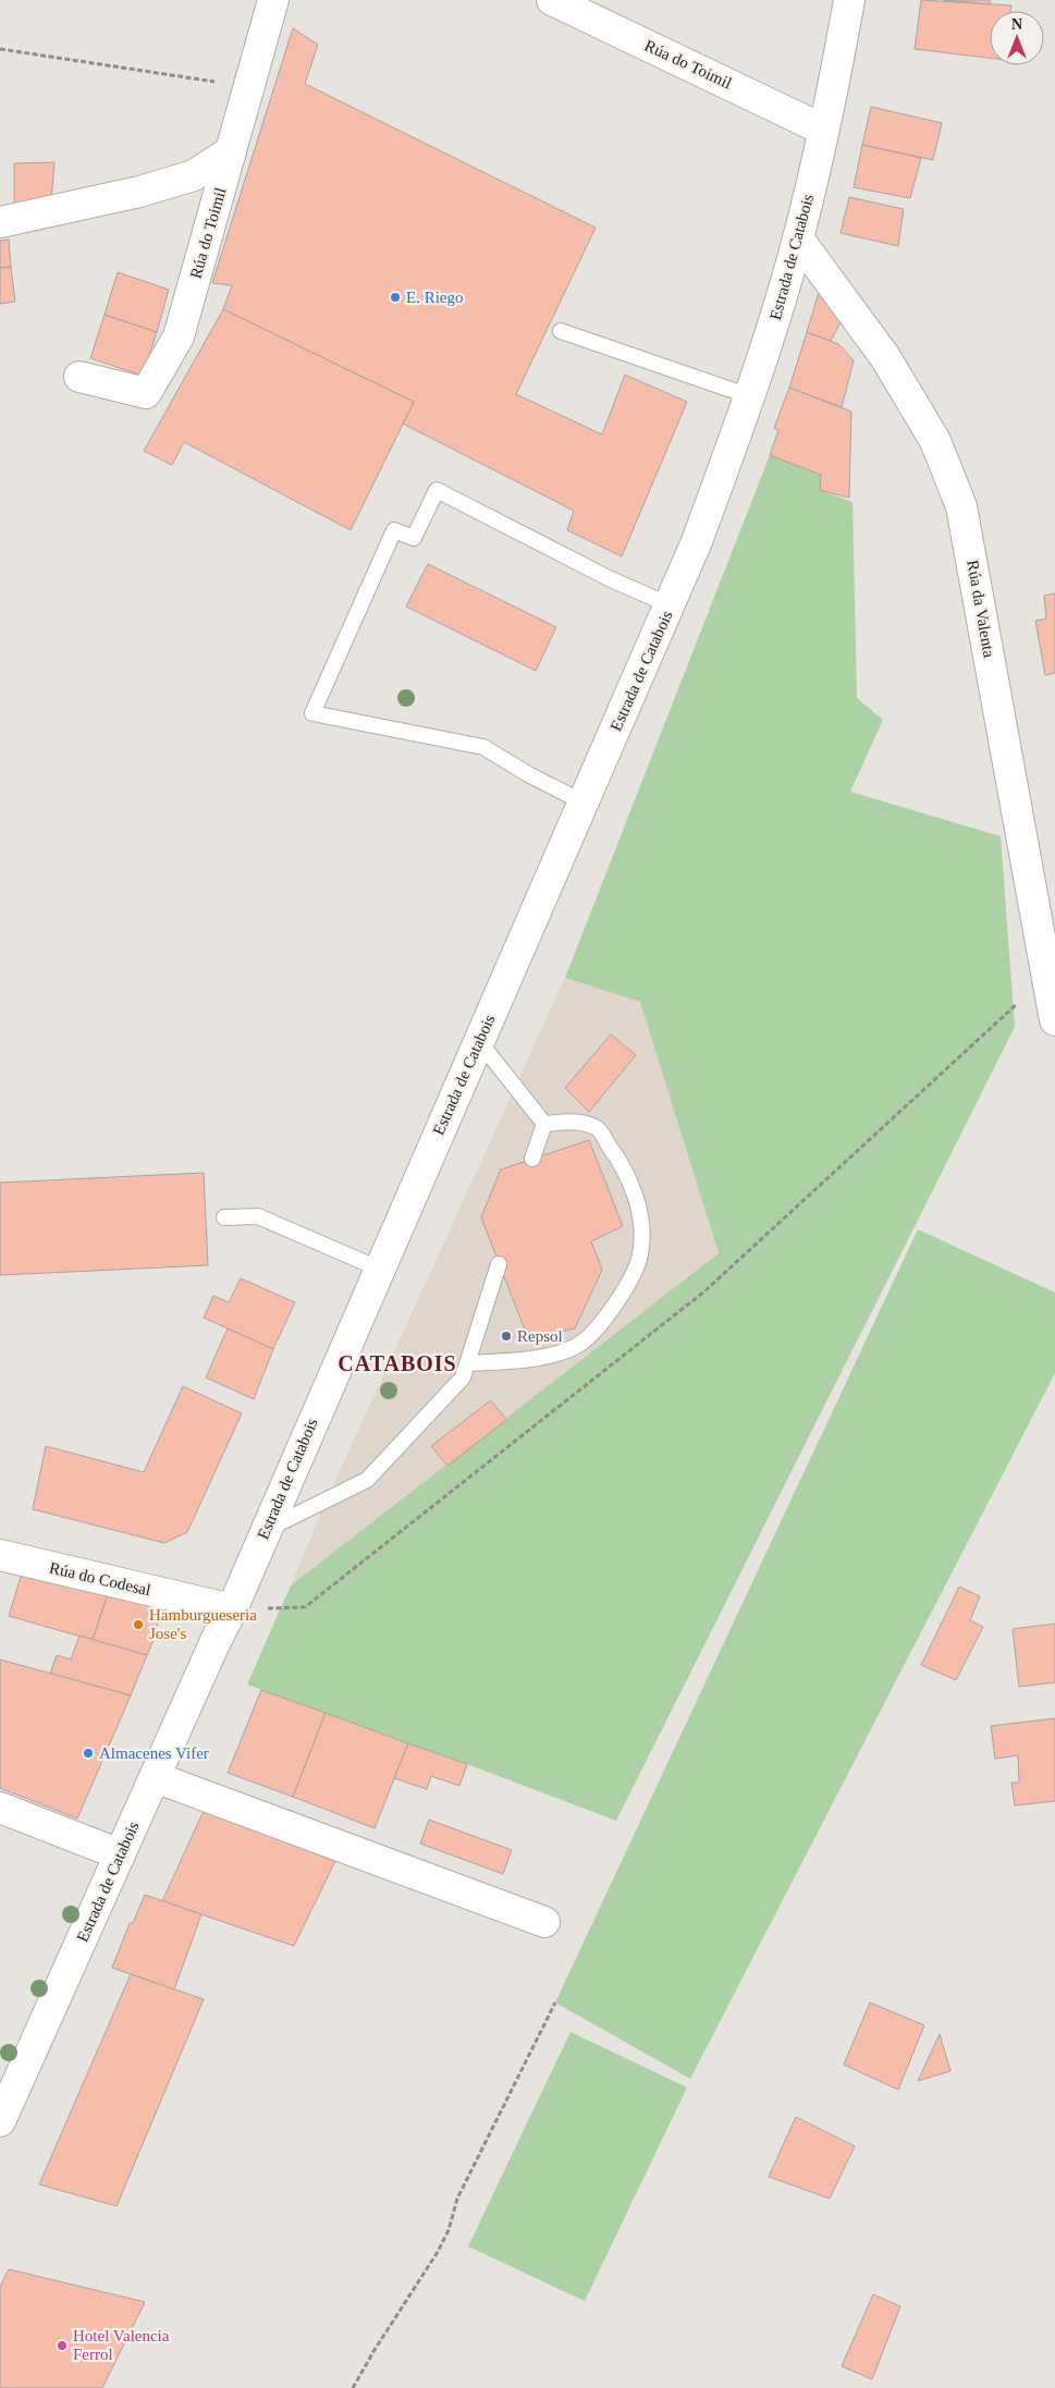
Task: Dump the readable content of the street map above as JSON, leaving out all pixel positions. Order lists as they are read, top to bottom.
{
  "streets": {
    "street": [
      "Rúa do Toimil",
      "Estrada de Catabois",
      "Rúa da Valenta",
      "Rúa do Codesal"
    ]
  },
  "crossings": [
    ["Rúa do Toimil", "Estrada de Catabois"],
    ["Estrada de Catabois", "Rúa da Valenta"],
    ["Estrada de Catabois", "Rúa do Codesal"]
  ],
  "districts": ["CATABOIS"],
  "places": [
    "E. Riego",
    "Repsol",
    "Hamburgueseria Jose's",
    "Almacenes Vifer",
    "Hotel Valencia Ferrol"
  ],
  "north": "top"
}
